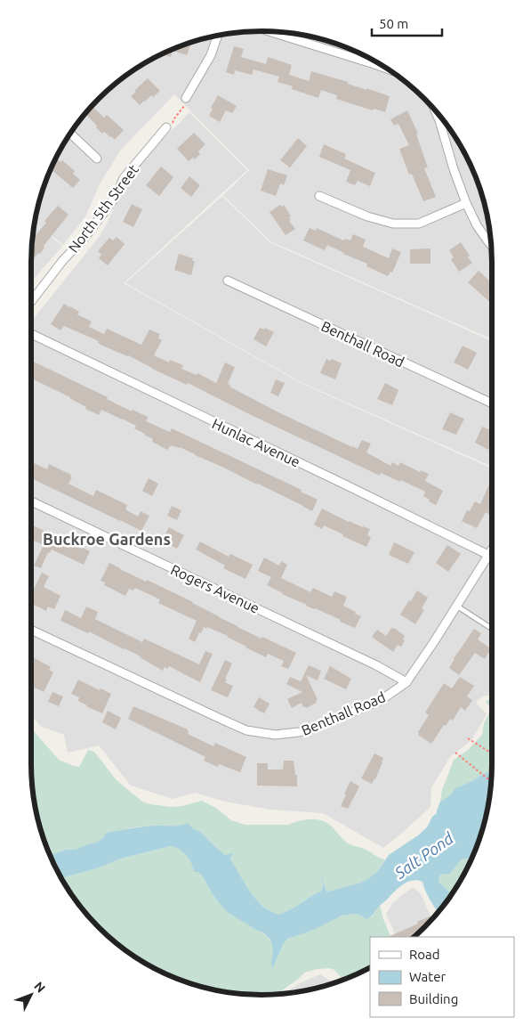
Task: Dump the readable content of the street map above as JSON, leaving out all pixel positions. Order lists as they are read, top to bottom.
{
  "streets": {
    "street": [
      "North 5th Street",
      "Benthall Road",
      "Hunlac Avenue",
      "Rogers Avenue"
    ]
  },
  "crossings": [
    ["Benthall Road", "Hunlac Avenue"],
    ["Benthall Road", "Rogers Avenue"]
  ],
  "districts": ["Buckroe Gardens"],
  "water": ["Salt Pond"],
  "legend": ["Road", "Water", "Building"],
  "scale_bar": "50 m",
  "north": "top right"
}
